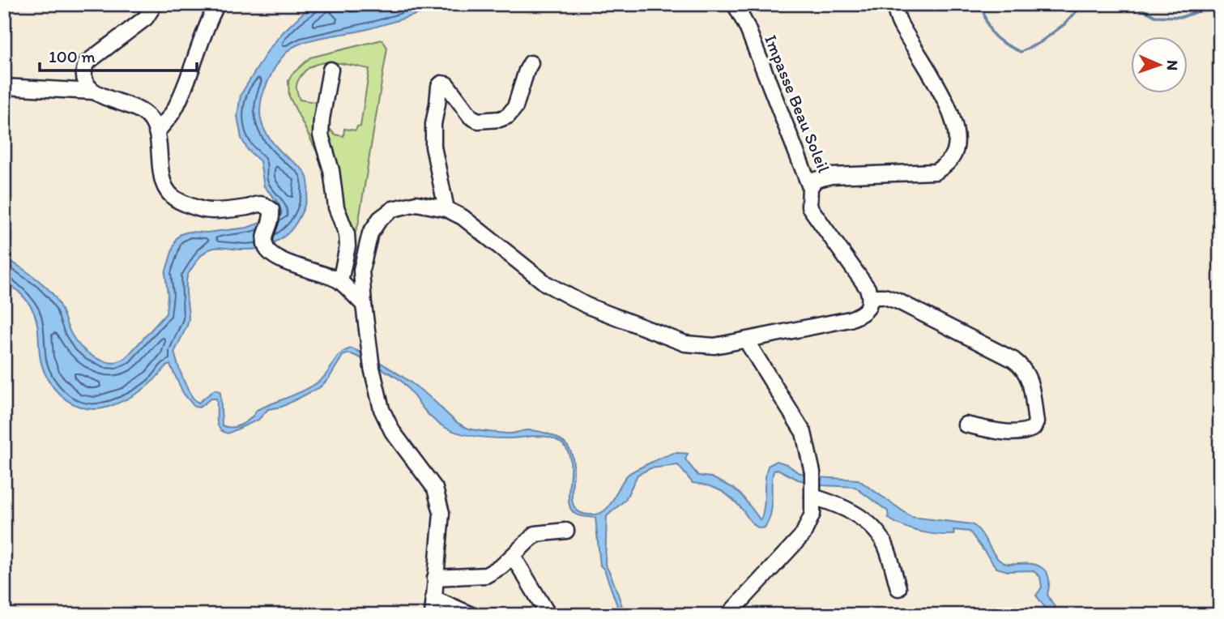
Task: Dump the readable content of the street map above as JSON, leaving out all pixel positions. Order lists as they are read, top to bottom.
{
  "streets": {
    "street": ["Impasse Beau Soleil"]
  },
  "scale_bar": "100 m",
  "north": "right"
}
